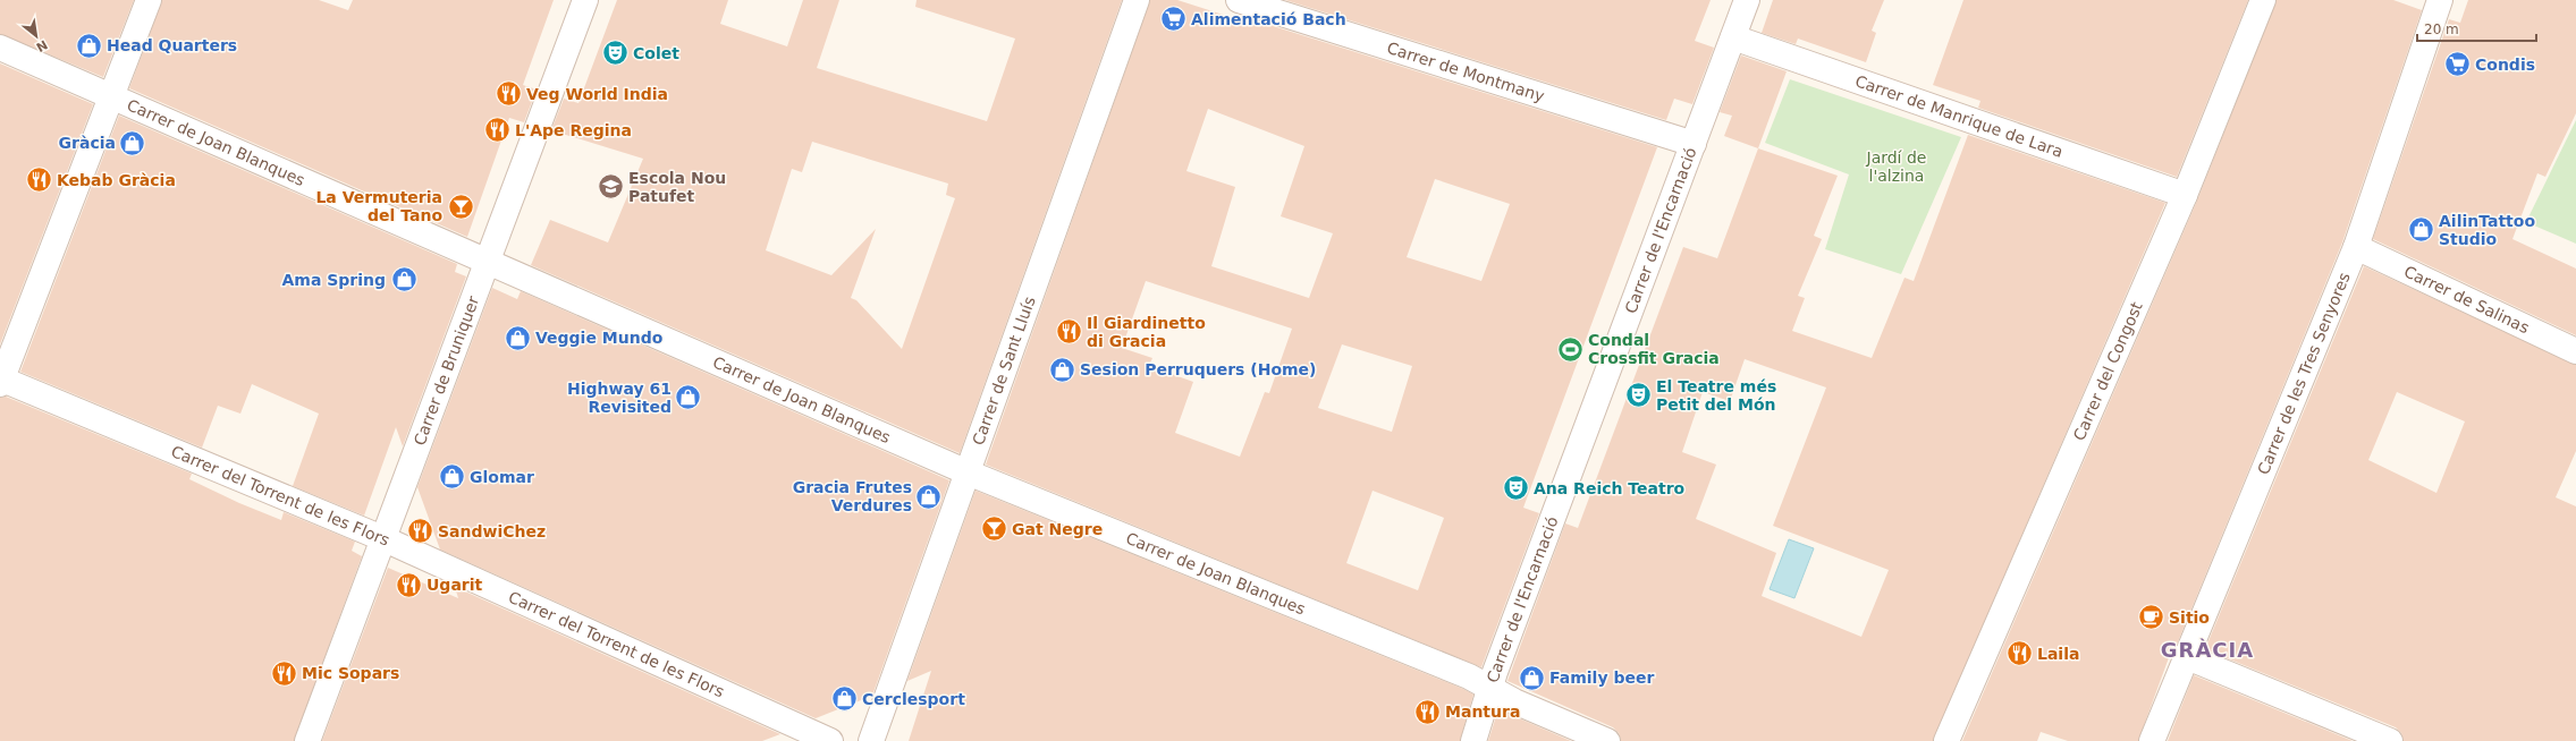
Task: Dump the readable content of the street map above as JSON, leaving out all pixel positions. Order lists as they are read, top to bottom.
{
  "streets": {
    "street": [
      "Carrer de Montmany",
      "Carrer de Manrique de Lara",
      "Carrer de Joan Blanques",
      "Carrer de l'Encarnació",
      "Carrer de Salinas",
      "Carrer de Bruniquer",
      "Carrer de Sant Lluís",
      "Carrer del Congost",
      "Carrer de les Tres Senyores",
      "Carrer del Torrent de les Flors"
    ]
  },
  "crossings": [
    ["Carrer de Montmany", "Carrer de l'Encarnació"],
    ["Carrer de Manrique de Lara", "Carrer de l'Encarnació"],
    ["Carrer de Manrique de Lara", "Carrer del Congost"],
    ["Carrer de Joan Blanques", "Carrer de l'Encarnació"],
    ["Carrer de Joan Blanques", "Carrer de Bruniquer"],
    ["Carrer de Joan Blanques", "Carrer de Sant Lluís"],
    ["Carrer de Salinas", "Carrer de les Tres Senyores"],
    ["Carrer de Bruniquer", "Carrer del Torrent de les Flors"]
  ],
  "districts": ["GRÀCIA"],
  "parks": ["Jardí de l'alzina"],
  "places": {
    "supermarket": ["Alimentació Bach", "Condis"],
    "shop": [
      "Head Quarters",
      "Gràcia",
      "AilinTattoo Studio",
      "Ama Spring",
      "Veggie Mundo",
      "Sesion Perruquers (Home)",
      "Highway 61 Revisited",
      "Glomar",
      "Gracia Frutes Verdures",
      "Family beer",
      "Cerclesport"
    ],
    "theatre": ["Colet", "El Teatre més Petit del Món", "Ana Reich Teatro"],
    "restaurant": [
      "Veg World India",
      "L'Ape Regina",
      "Kebab Gràcia",
      "Il Giardinetto di Gracia",
      "SandwiChez",
      "Ugarit",
      "Laila",
      "Mic Sopars",
      "Mantura"
    ],
    "school or university": ["Escola Nou Patufet"],
    "bar": ["La Vermuteria del Tano", "Gat Negre"],
    "sports": ["Condal Crossfit Gracia"],
    "cafe": ["Sitio"]
  },
  "scale_bar": "20 m",
  "north": "bottom right"
}
